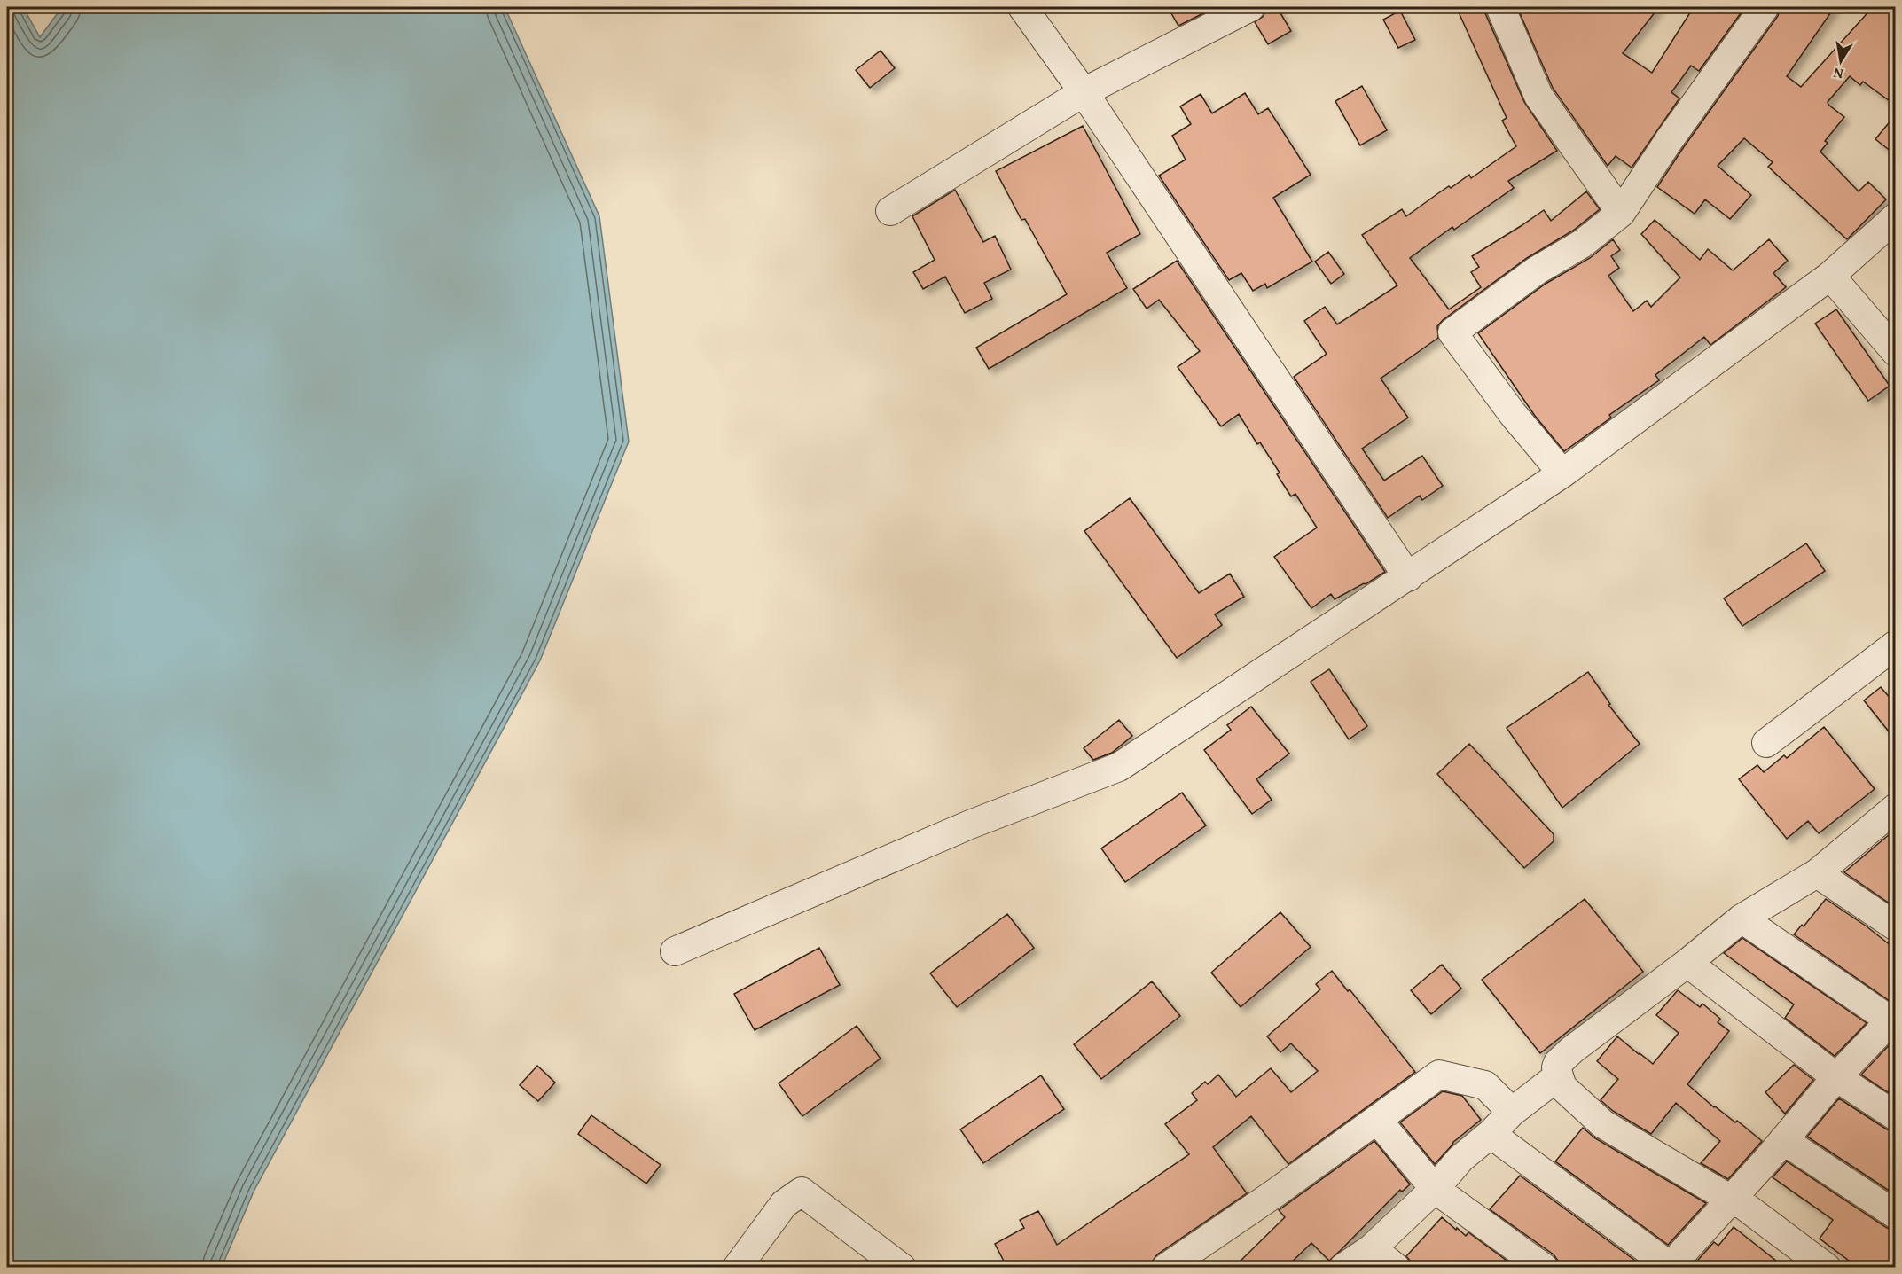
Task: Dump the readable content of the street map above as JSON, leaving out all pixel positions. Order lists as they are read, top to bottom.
{
  "north": "bottom"
}
